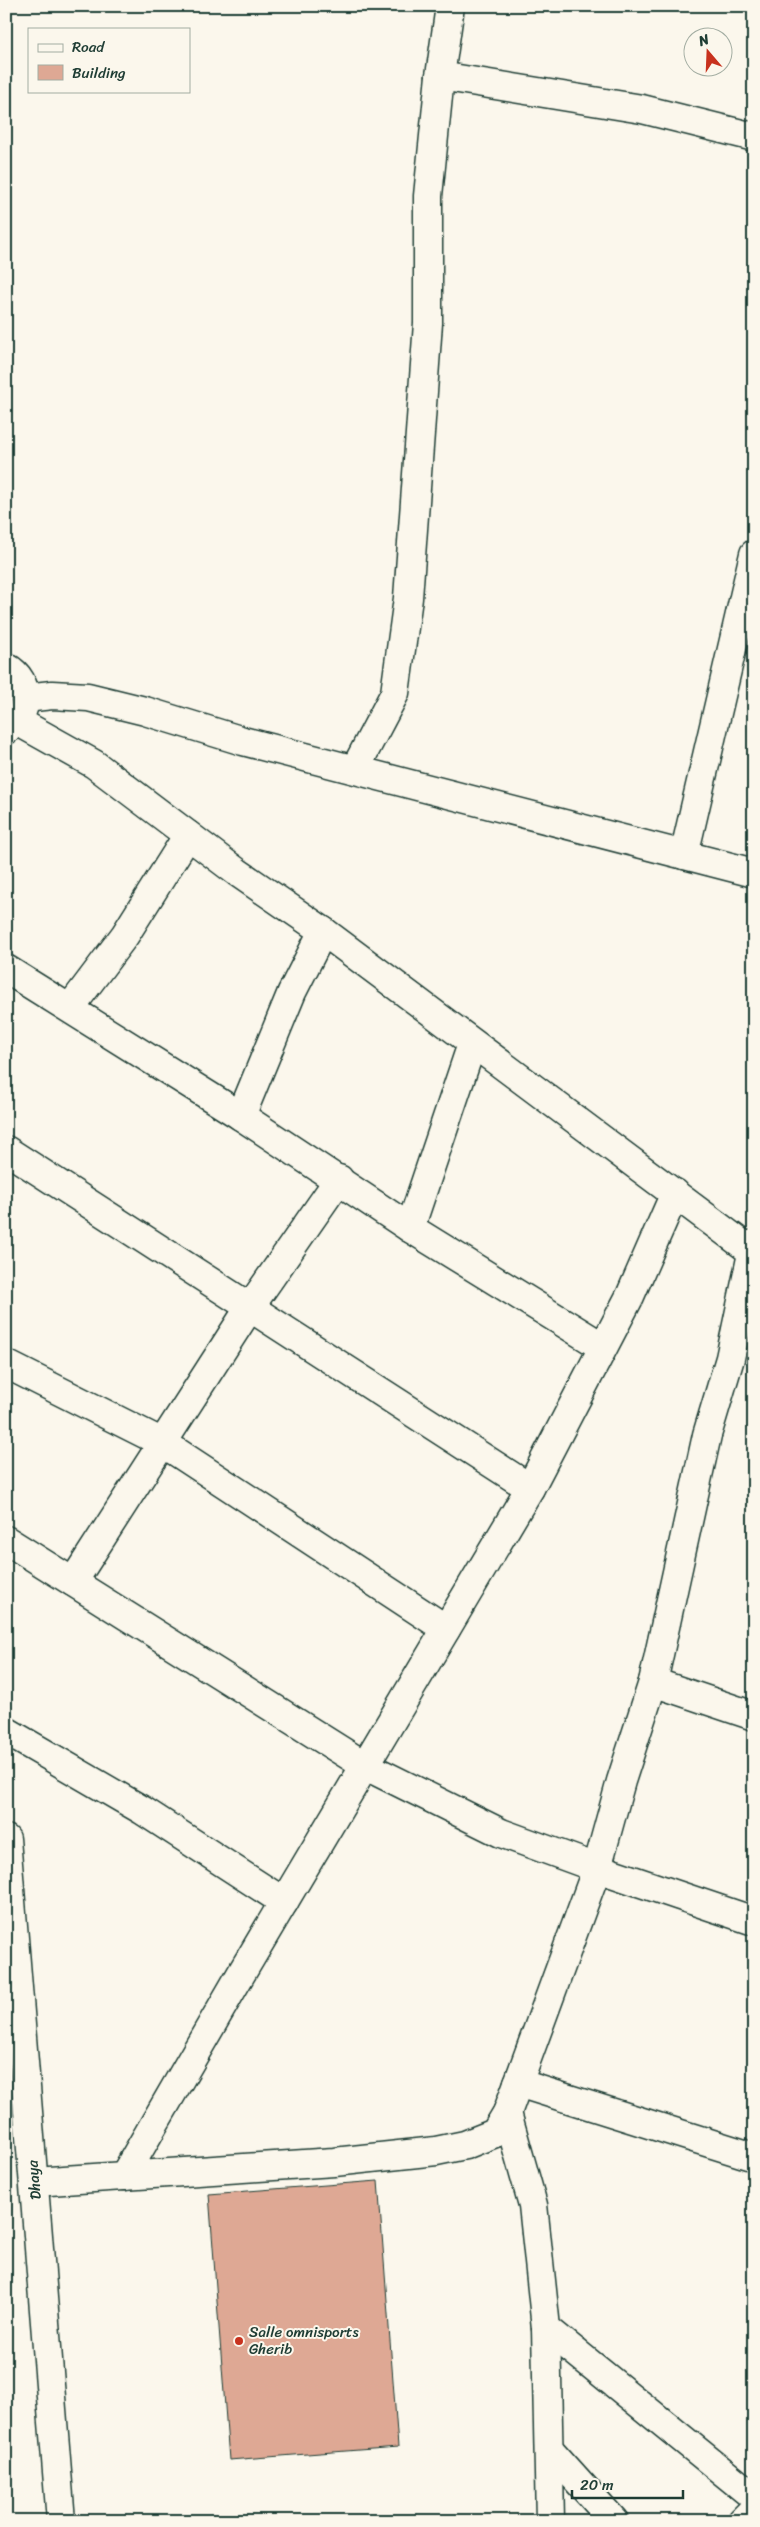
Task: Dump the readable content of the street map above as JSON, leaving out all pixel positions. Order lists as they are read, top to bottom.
{
  "streets": {
    "street": ["Dhaya"]
  },
  "places": ["Salle omnisports Gherib"],
  "legend": ["Road", "Building"],
  "scale_bar": "20 m",
  "north": "top"
}
